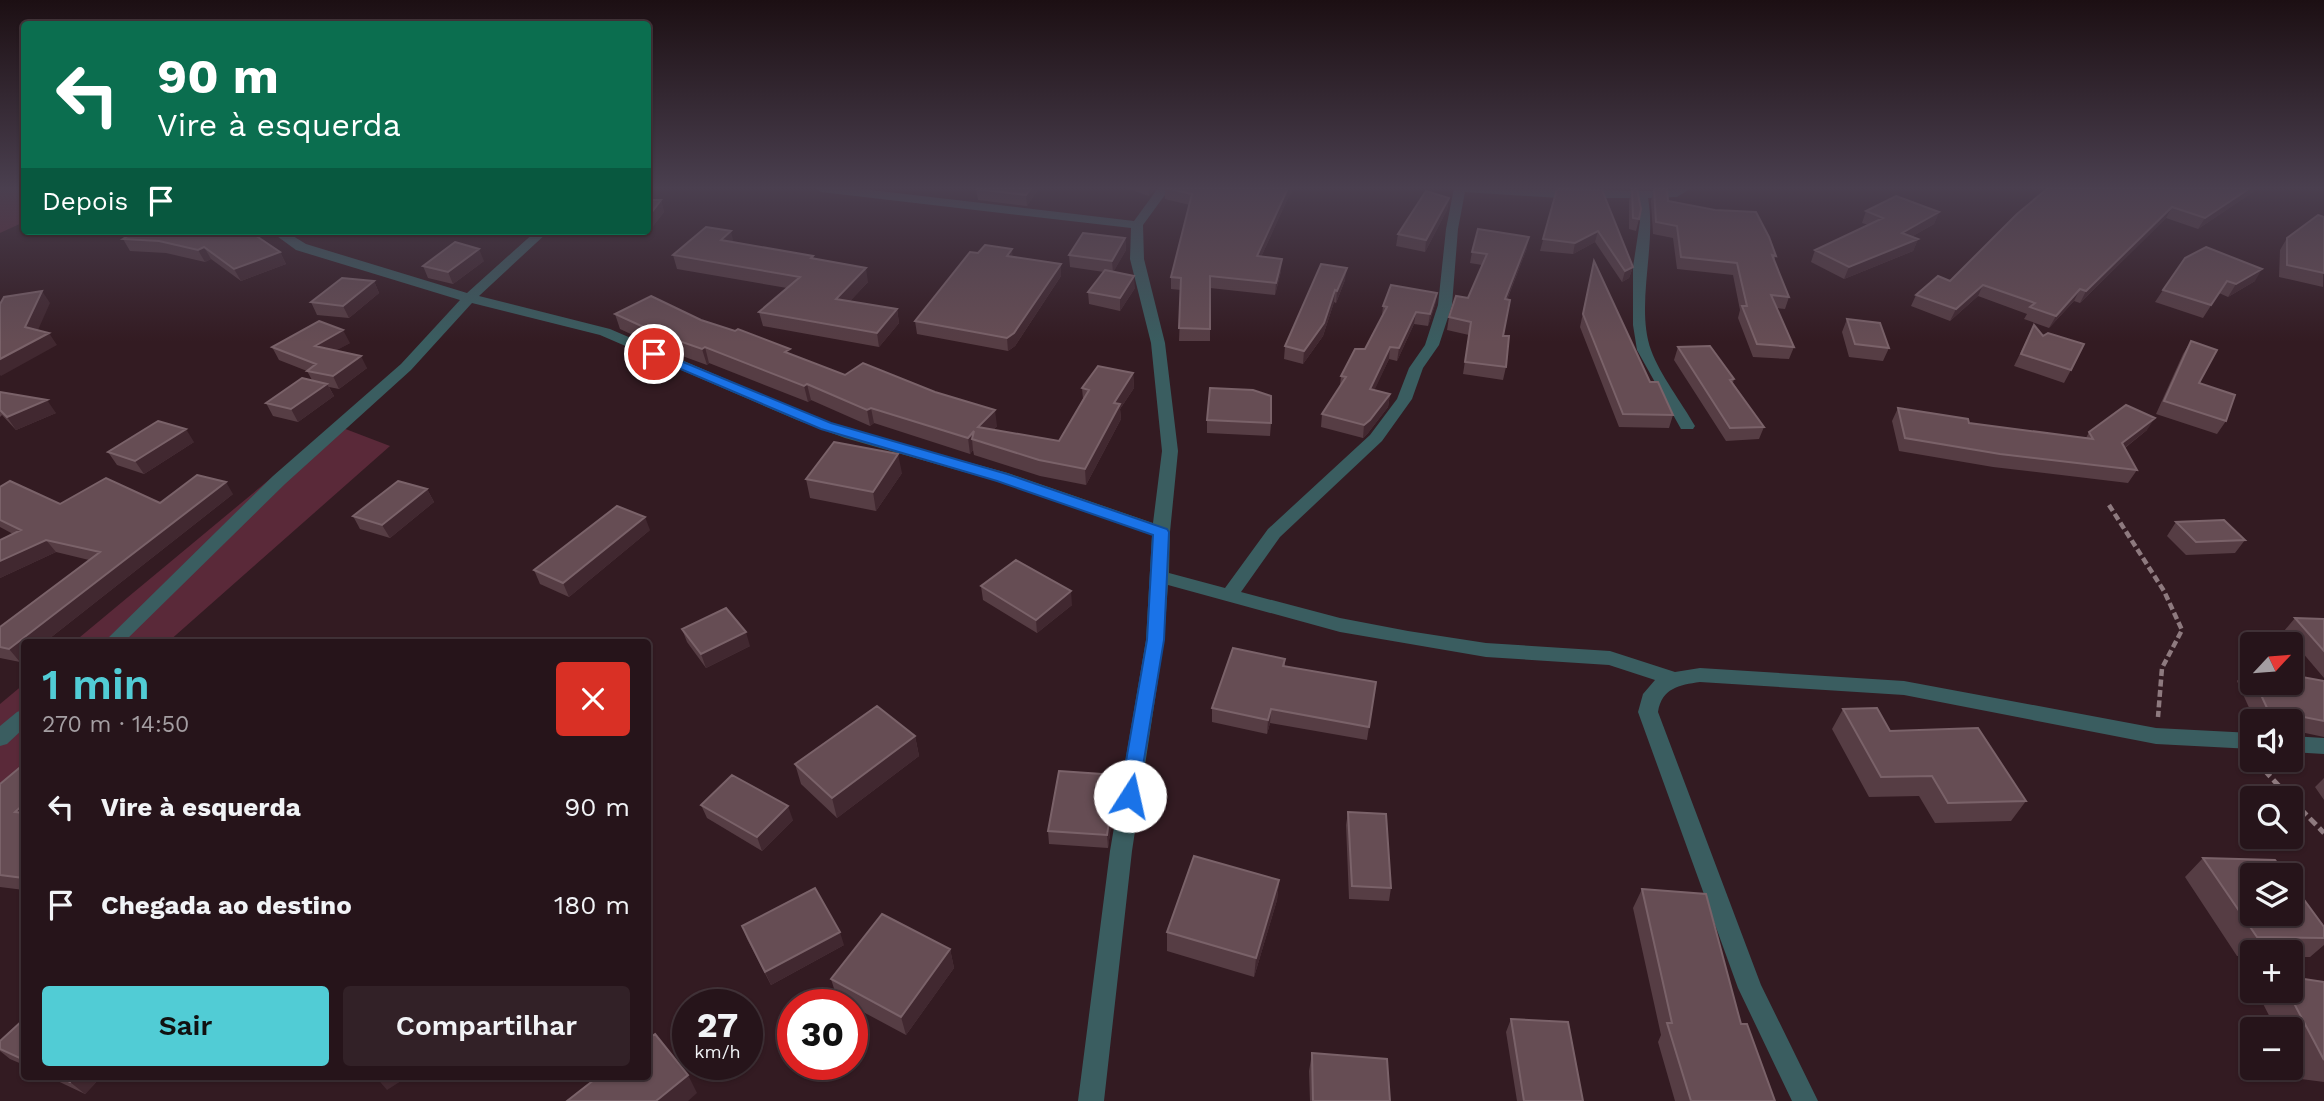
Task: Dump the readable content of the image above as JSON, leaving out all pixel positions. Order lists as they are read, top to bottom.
{
  "north": "top right",
  "page": {
    "turn": ["90 m", "Vire à esquerda"],
    "then": "Depois",
    "map_buttons": ["+", "−"],
    "heading": ["1 min", "270 m · 14:50"],
    "list": [
      {
        "name": "Vire à esquerda",
        "value": "90 m"
      },
      {
        "name": "Chegada ao destino",
        "value": "180 m"
      }
    ],
    "buttons": ["Sair", "Compartilhar"],
    "speed": "27 km/h",
    "limit": "30"
  }
}
